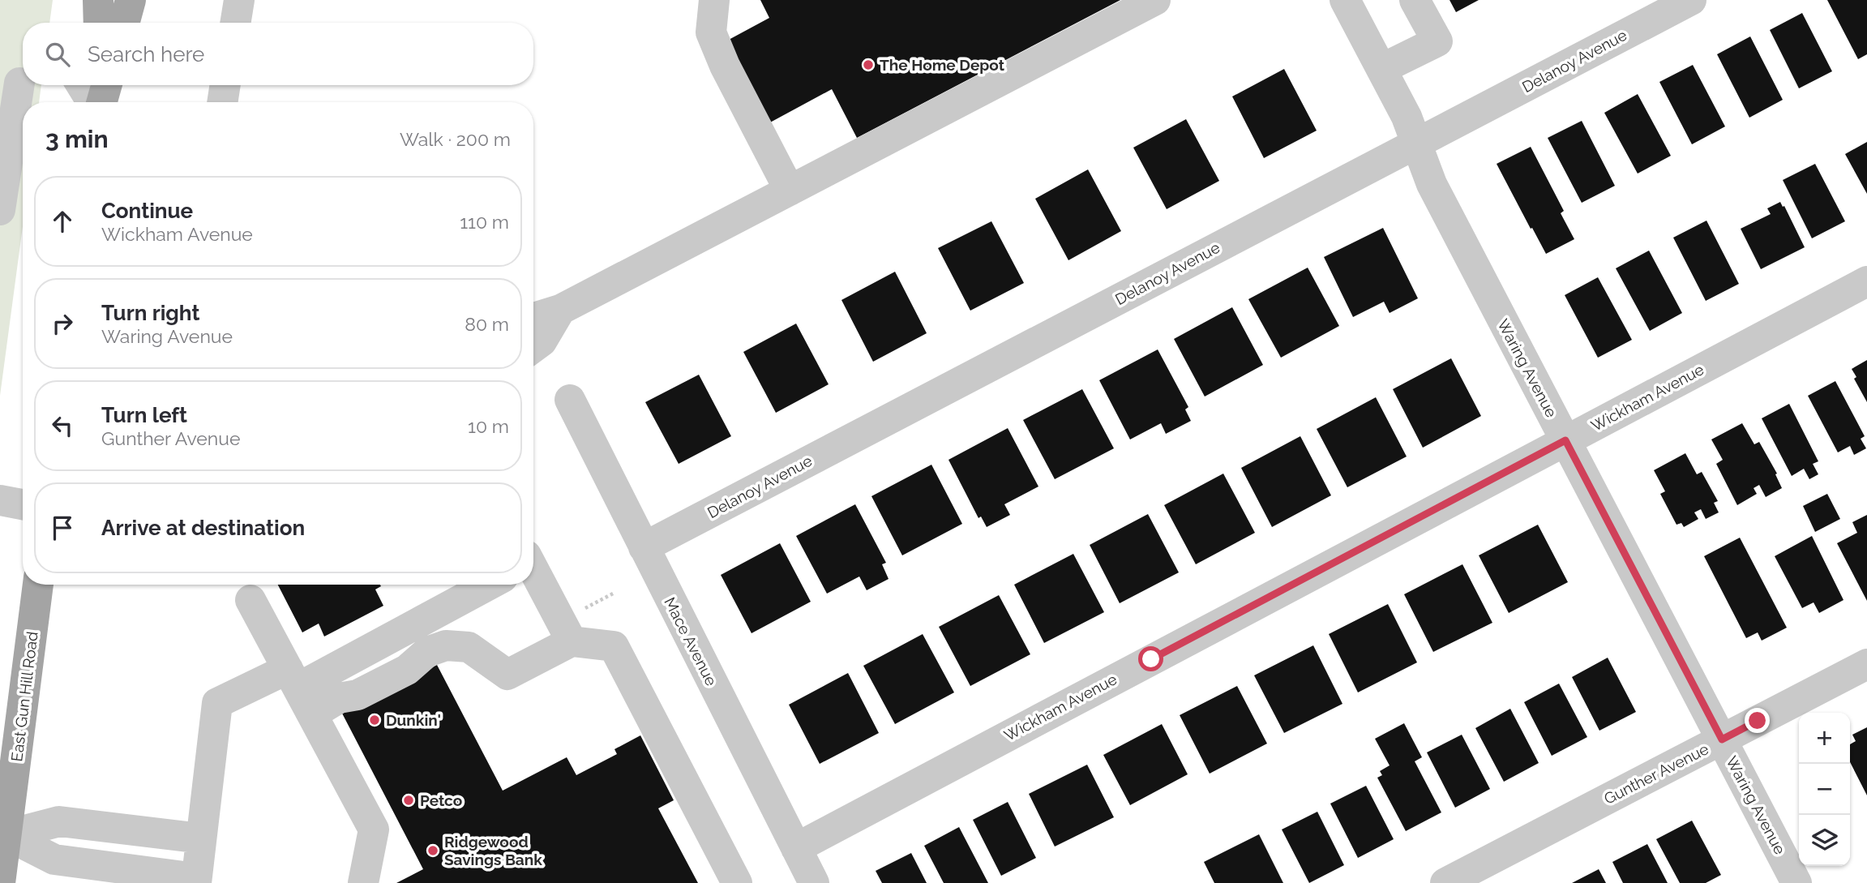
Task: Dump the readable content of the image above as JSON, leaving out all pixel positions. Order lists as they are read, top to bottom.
{
  "streets": {
    "main road": ["East Gun Hill Road"],
    "street": [
      "Delanoy Avenue",
      "Waring Avenue",
      "Wickham Avenue",
      "Mace Avenue",
      "Gunther Avenue"
    ]
  },
  "crossings": [
    ["Delanoy Avenue", "Waring Avenue"],
    ["Delanoy Avenue", "Mace Avenue"],
    ["Waring Avenue", "Wickham Avenue"],
    ["Waring Avenue", "Gunther Avenue"],
    ["Wickham Avenue", "Mace Avenue"]
  ],
  "places": [
    "The Home Depot",
    "Dunkin'",
    "Petco",
    "Ridgewood Savings Bank"
  ],
  "page": {
    "search": "Search here",
    "heading": ["3 min", "Walk · 200 m"],
    "list": [
      ["Continue", "Wickham Avenue", "110 m"],
      ["Turn right", "Waring Avenue", "80 m"],
      ["Turn left", "Gunther Avenue", "10 m"],
      "Arrive at destination"
    ],
    "map_buttons": ["+", "−"]
  }
}
